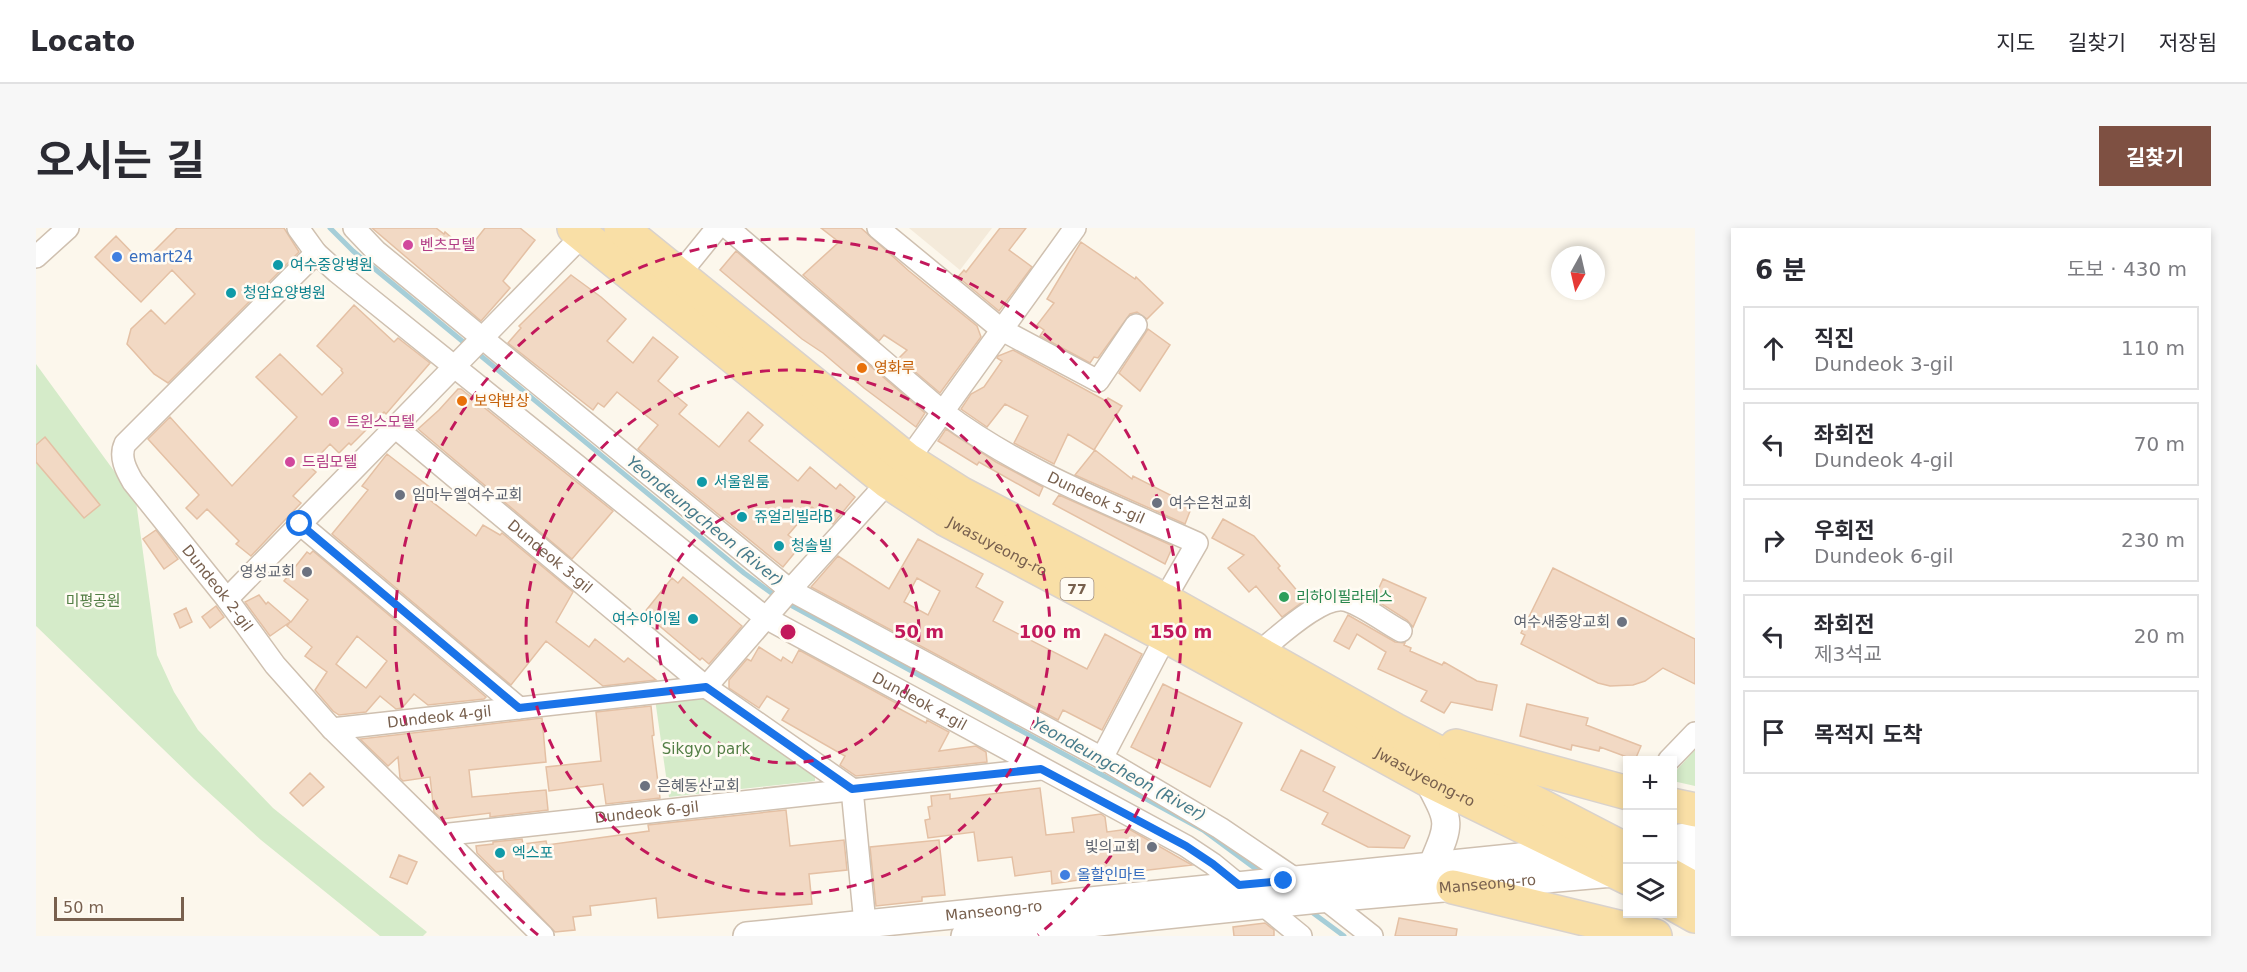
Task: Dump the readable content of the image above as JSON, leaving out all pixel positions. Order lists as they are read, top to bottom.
{
  "streets": {
    "main road": ["Jwasuyeong-ro", "77"],
    "street": [
      "Dundeok 5-gil",
      "Dundeok 3-gil",
      "Dundeok 2-gil",
      "Dundeok 4-gil",
      "Dundeok 6-gil",
      "Manseong-ro"
    ]
  },
  "crossings": [
    ["Dundeok 5-gil", "Jwasuyeong-ro"],
    ["Jwasuyeong-ro", "Manseong-ro"],
    ["Dundeok 3-gil", "Dundeok 4-gil"],
    ["Dundeok 2-gil", "Dundeok 4-gil"],
    ["Dundeok 2-gil", "Dundeok 6-gil"],
    ["Dundeok 4-gil", "Dundeok 6-gil"]
  ],
  "water": ["Yeondeungcheon (River)"],
  "parks": ["미평공원", "Sikgyo park"],
  "places": [
    "벤츠모텔",
    "emart24",
    "여수중앙병원",
    "청암요양병원",
    "영화루",
    "보약밥상",
    "트윈스모텔",
    "드림모텔",
    "서울원룸",
    "임마누엘여수교회",
    "여수은천교회",
    "쥬얼리빌라B",
    "청솔빌",
    "영성교회",
    "리하이필라테스",
    "여수아이윌",
    "여수새중앙교회",
    "은혜동산교회",
    "빛의교회",
    "엑스포",
    "올할인마트"
  ],
  "scale_bar": "50 m",
  "north": "bottom",
  "page": {
    "header": "Locato",
    "nav": ["지도", "길찾기", "저장됨"],
    "title": "오시는 길",
    "buttons": "길찾기",
    "heading": ["6 분", "도보 · 430 m"],
    "list": [
      ["직진", "Dundeok 3-gil", "110 m"],
      ["좌회전", "Dundeok 4-gil", "70 m"],
      ["우회전", "Dundeok 6-gil", "230 m"],
      ["좌회전", "제3석교", "20 m"],
      "목적지 도착"
    ],
    "map_buttons": ["+", "−"],
    "scale": "50 m"
  },
  "rings": ["50 m", "100 m", "150 m"]
}
